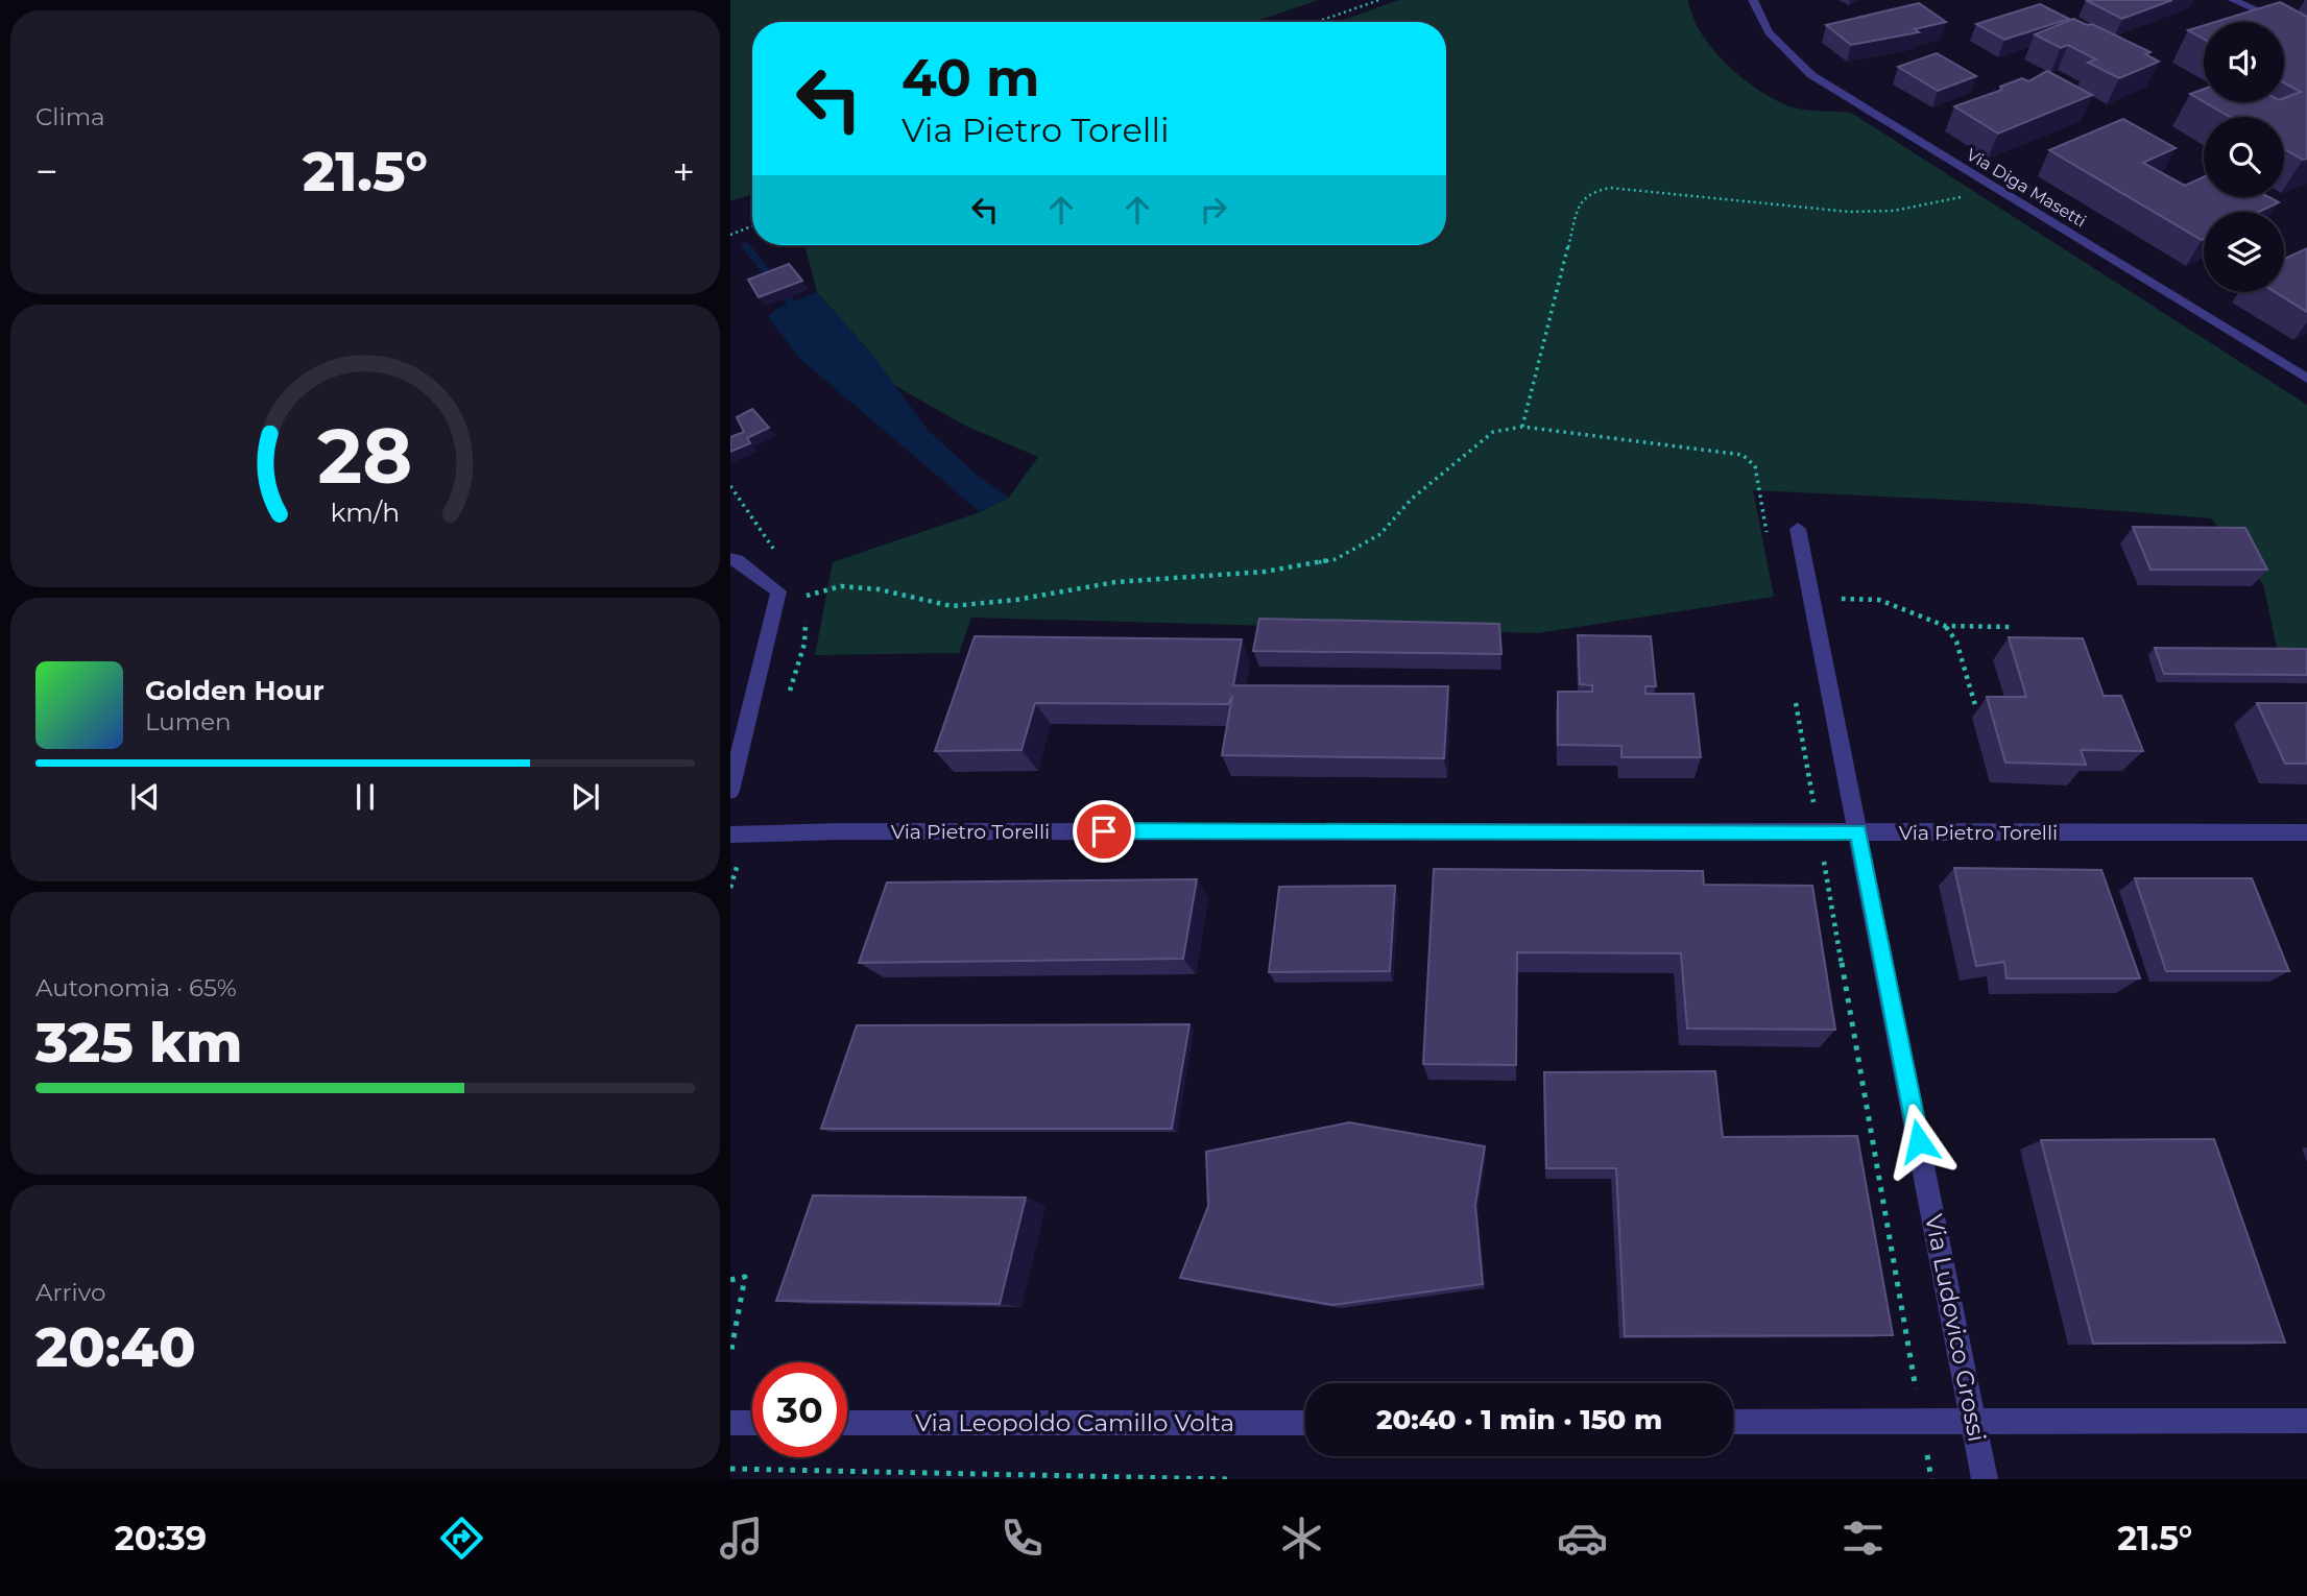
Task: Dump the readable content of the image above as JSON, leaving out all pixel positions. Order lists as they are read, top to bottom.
{
  "streets": {
    "street": [
      "Via Diga Masetti",
      "Via Pietro Torelli",
      "Via Ludovico Grossi",
      "Via Leopoldo Camillo Volta"
    ]
  },
  "crossings": [
    ["Via Pietro Torelli", "Via Ludovico Grossi"]
  ],
  "page": {
    "tile": [
      "Clima",
      ["Autonomia · 65%", "325 km"],
      ["Arrivo", "20:40"]
    ],
    "turn": ["40 m", "Via Pietro Torelli"],
    "heat": ["−", "21.5°", "+"],
    "song": ["Golden Hour", "Lumen"],
    "limit": "30",
    "trip": "20:40 · 1 min · 150 m",
    "tabs": ["20:39", "21.5°"],
    "gauge": ["28", "km/h"]
  }
}
